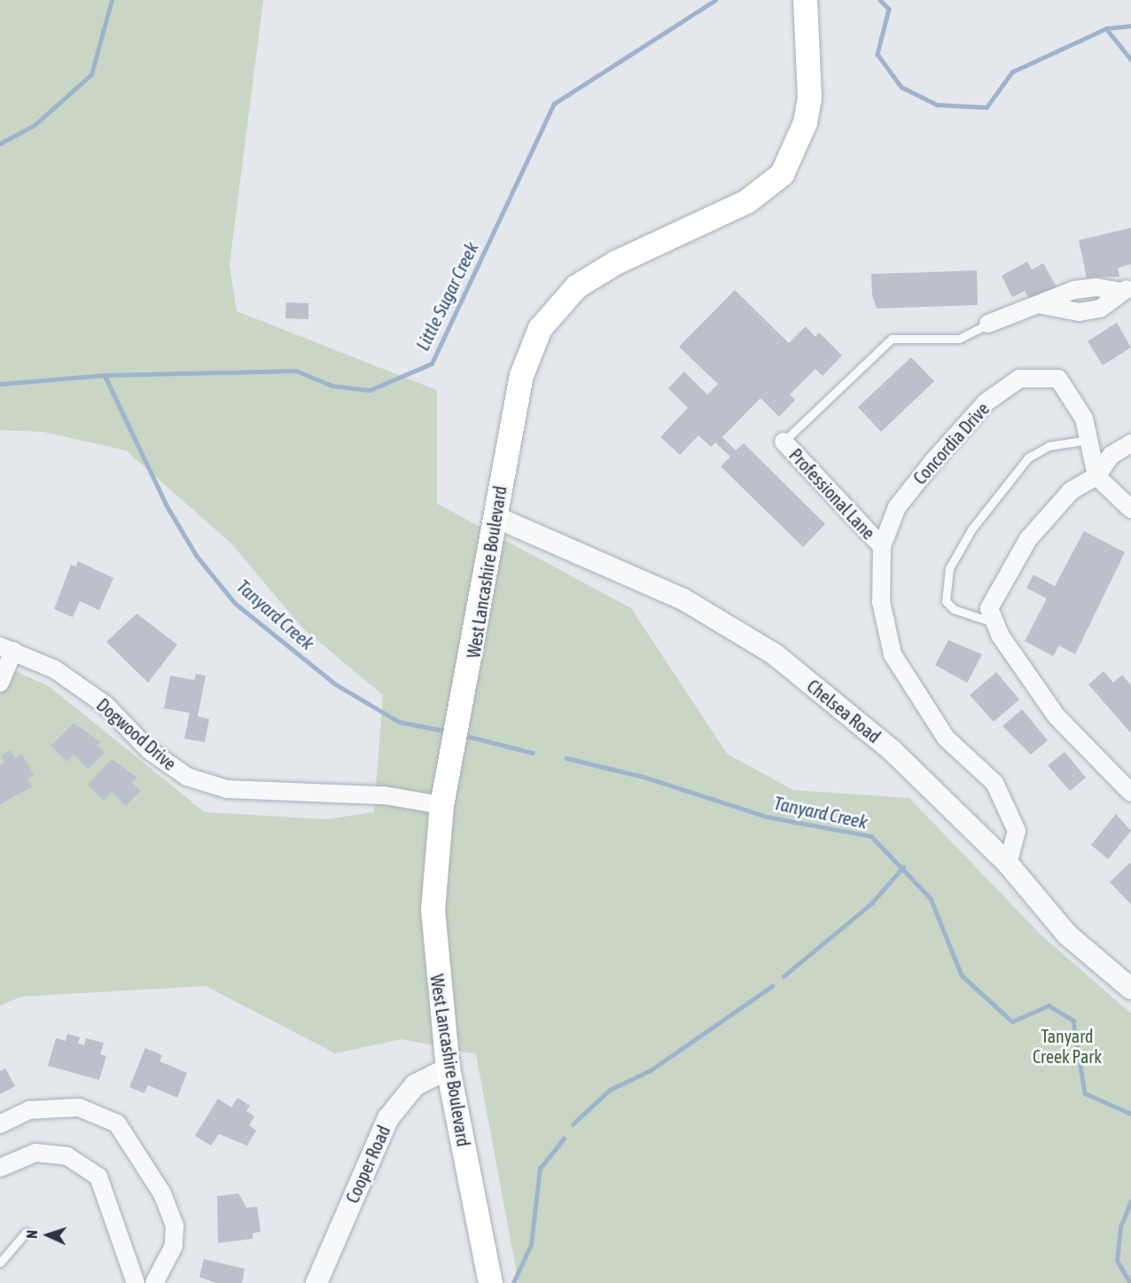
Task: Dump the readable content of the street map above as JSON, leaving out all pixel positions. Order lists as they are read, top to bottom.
{
  "streets": {
    "main road": ["West Lancashire Boulevard"],
    "street": [
      "Concordia Drive",
      "Professional Lane",
      "Chelsea Road",
      "Dogwood Drive",
      "Cooper Road"
    ]
  },
  "crossings": [
    ["Concordia Drive", "Professional Lane"],
    ["Concordia Drive", "Chelsea Road"],
    ["West Lancashire Boulevard", "Chelsea Road"],
    ["West Lancashire Boulevard", "Dogwood Drive"],
    ["West Lancashire Boulevard", "Cooper Road"]
  ],
  "water": ["Little Sugar Creek", "Tanyard Creek"],
  "parks": ["Tanyard Creek Park"],
  "north": "left"
}
